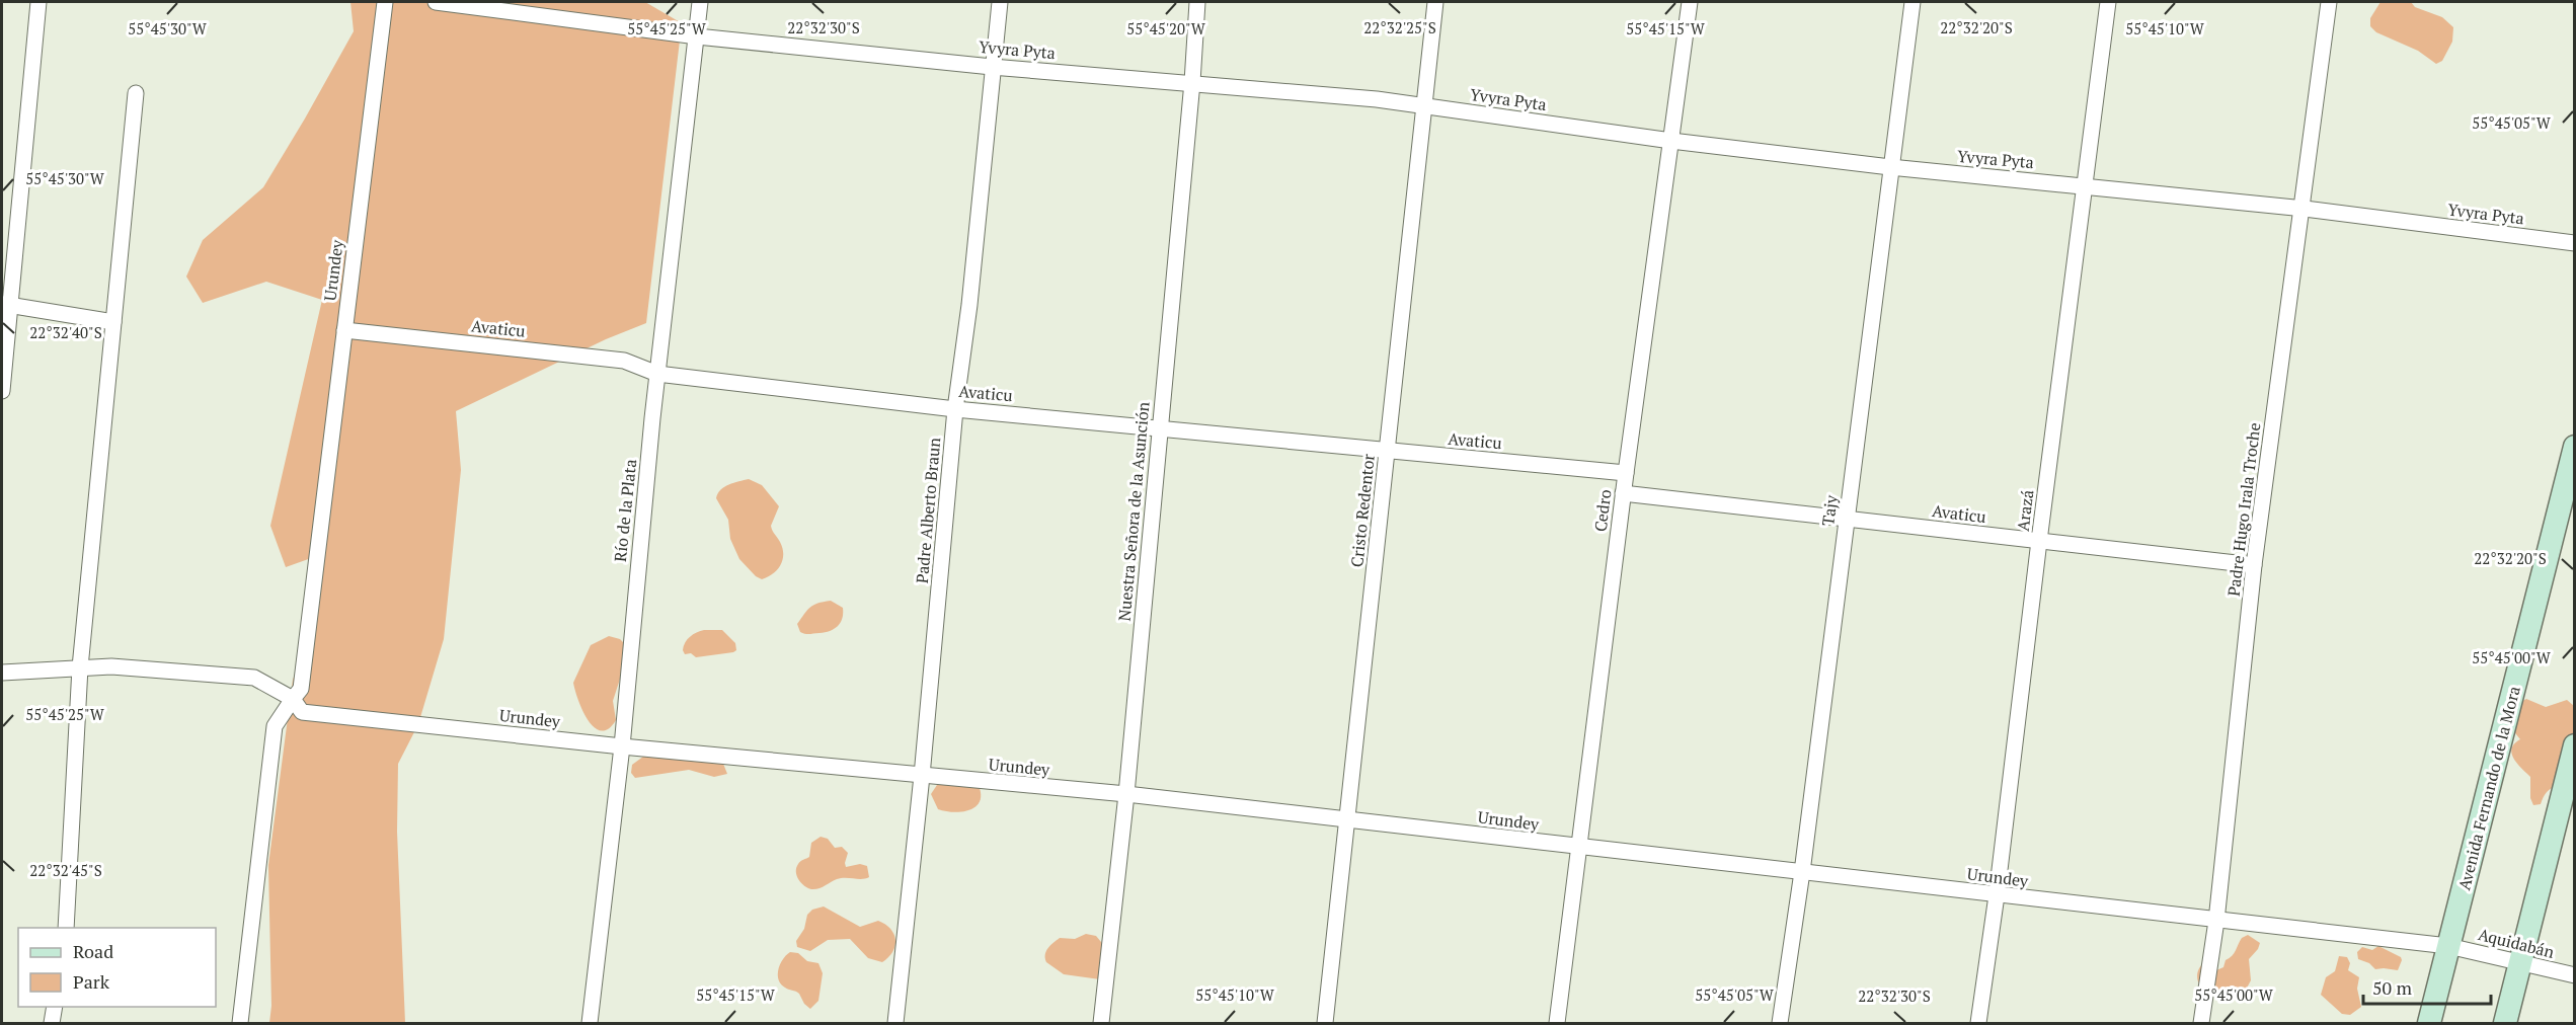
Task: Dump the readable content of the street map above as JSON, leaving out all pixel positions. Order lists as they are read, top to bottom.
{
  "streets": {
    "main road": ["Avenida Fernando de la Mora"],
    "street": [
      "Yvyra Pyta",
      "Urundey",
      "Avaticu",
      "Padre Hugo Irala Troche",
      "Río de la Plata",
      "Padre Alberto Braun",
      "Cristo Redentor",
      "Cedro",
      "Tajy",
      "Arazá",
      "Nuestra Señora de la Asunción",
      "Aquidabán"
    ]
  },
  "crossings": [
    ["Yvyra Pyta", "Padre Hugo Irala Troche"],
    ["Yvyra Pyta", "Río de la Plata"],
    ["Yvyra Pyta", "Padre Alberto Braun"],
    ["Yvyra Pyta", "Cristo Redentor"],
    ["Yvyra Pyta", "Cedro"],
    ["Yvyra Pyta", "Tajy"],
    ["Yvyra Pyta", "Arazá"],
    ["Yvyra Pyta", "Nuestra Señora de la Asunción"],
    ["Urundey", "Avaticu"],
    ["Urundey", "Padre Hugo Irala Troche"],
    ["Urundey", "Río de la Plata"],
    ["Urundey", "Padre Alberto Braun"],
    ["Urundey", "Cristo Redentor"],
    ["Urundey", "Cedro"],
    ["Urundey", "Tajy"],
    ["Urundey", "Arazá"],
    ["Urundey", "Nuestra Señora de la Asunción"],
    ["Urundey", "Avenida Fernando de la Mora"],
    ["Urundey", "Aquidabán"],
    ["Avaticu", "Padre Hugo Irala Troche"],
    ["Avaticu", "Río de la Plata"],
    ["Avaticu", "Padre Alberto Braun"],
    ["Avaticu", "Cristo Redentor"],
    ["Avaticu", "Cedro"],
    ["Avaticu", "Tajy"],
    ["Avaticu", "Arazá"],
    ["Avaticu", "Nuestra Señora de la Asunción"],
    ["Avenida Fernando de la Mora", "Aquidabán"]
  ],
  "legend": ["Road", "Park"],
  "scale_bar": "50 m",
  "coordinates": [
    "22°32'30\"S",
    "22°32'25\"S",
    "22°32'20\"S",
    "55°45'30\"W",
    "55°45'20\"W",
    "55°45'15\"W",
    "55°45'10\"W",
    "55°45'25\"W",
    "55°45'05\"W",
    "22°32'40\"S",
    "55°45'00\"W",
    "22°32'45\"S"
  ]
}
